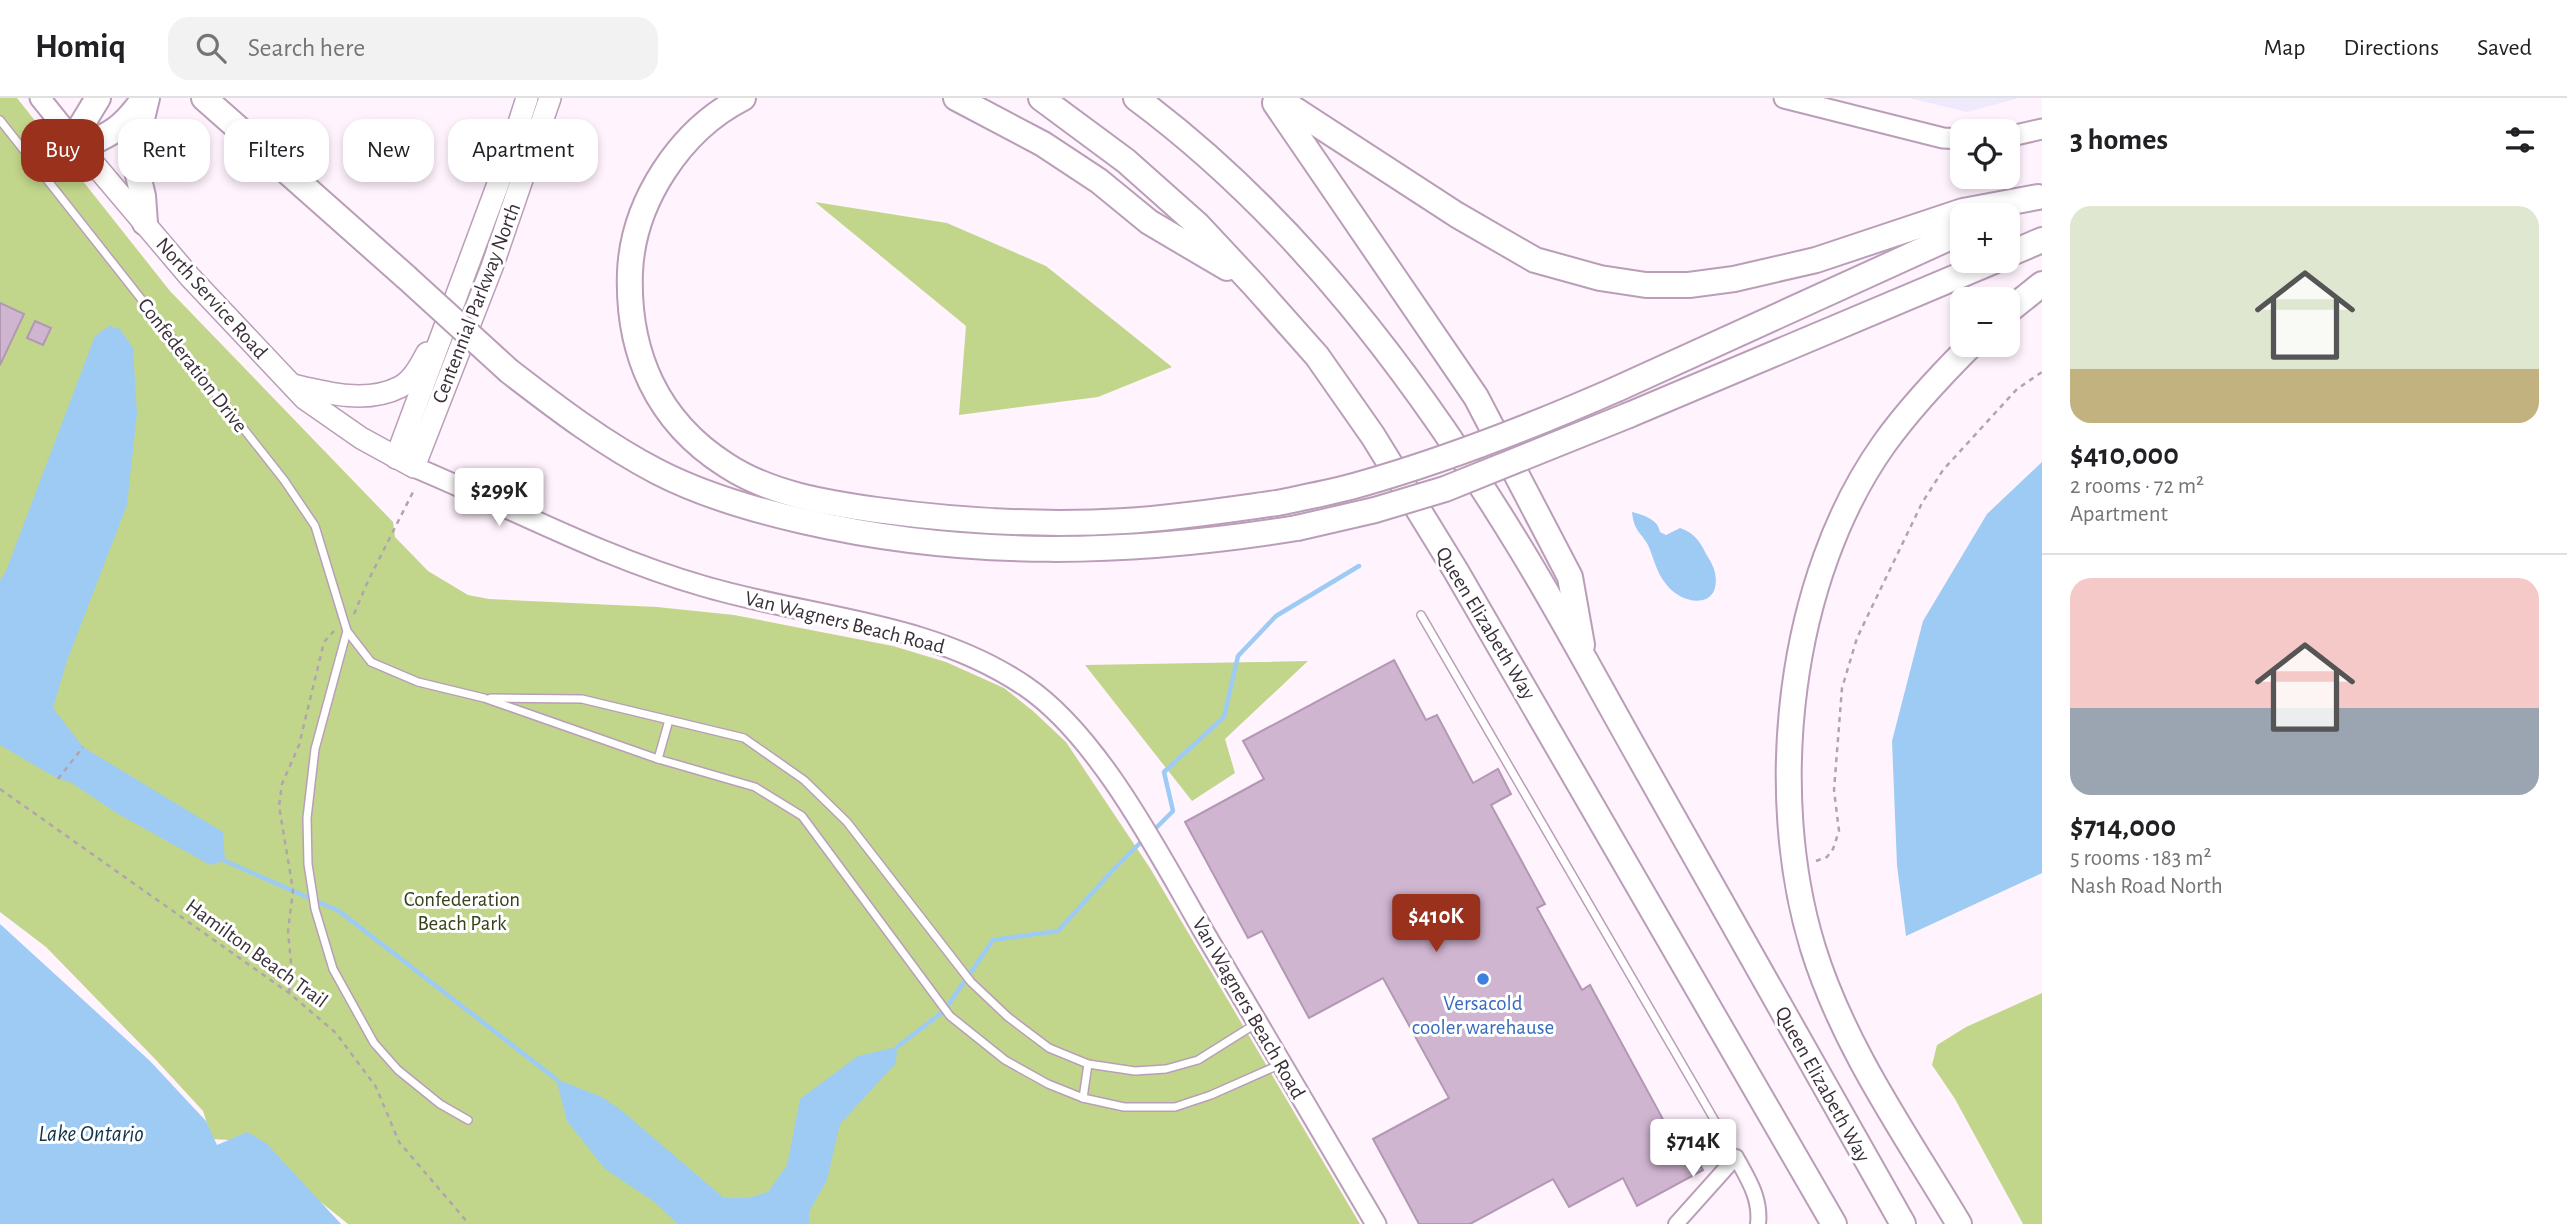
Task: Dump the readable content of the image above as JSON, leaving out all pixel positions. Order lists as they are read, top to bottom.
{
  "streets": {
    "highway": ["Queen Elizabeth Way"],
    "main road": ["North Service Road", "Centennial Parkway North"],
    "street": ["Van Wagners Beach Road"],
    "lane": ["Confederation Drive"],
    "path": ["Hamilton Beach Trail"]
  },
  "crossings": [
    ["North Service Road", "Centennial Parkway North"],
    ["North Service Road", "Van Wagners Beach Road"],
    ["Centennial Parkway North", "Van Wagners Beach Road"]
  ],
  "water": ["Lake Ontario"],
  "parks": ["Confederation Beach Park"],
  "places": ["Versacold cooler warehause"],
  "page": {
    "header": "Homiq",
    "search": "Search here",
    "nav": ["Map", "Directions", "Saved"],
    "heading": "3 homes",
    "map_buttons": ["+", "−"],
    "chip": [
      "Buy",
      "Rent",
      "Filters",
      "New",
      "Apartment"
    ],
    "list": [
      {
        "name": "$410,000",
        "note": "2 rooms · 72 m² · Apartment"
      },
      {
        "name": "$714,000",
        "note": "5 rooms · 183 m² · Nash Road North"
      }
    ],
    "price": ["$299K", "$410K", "$714K"]
  }
}
